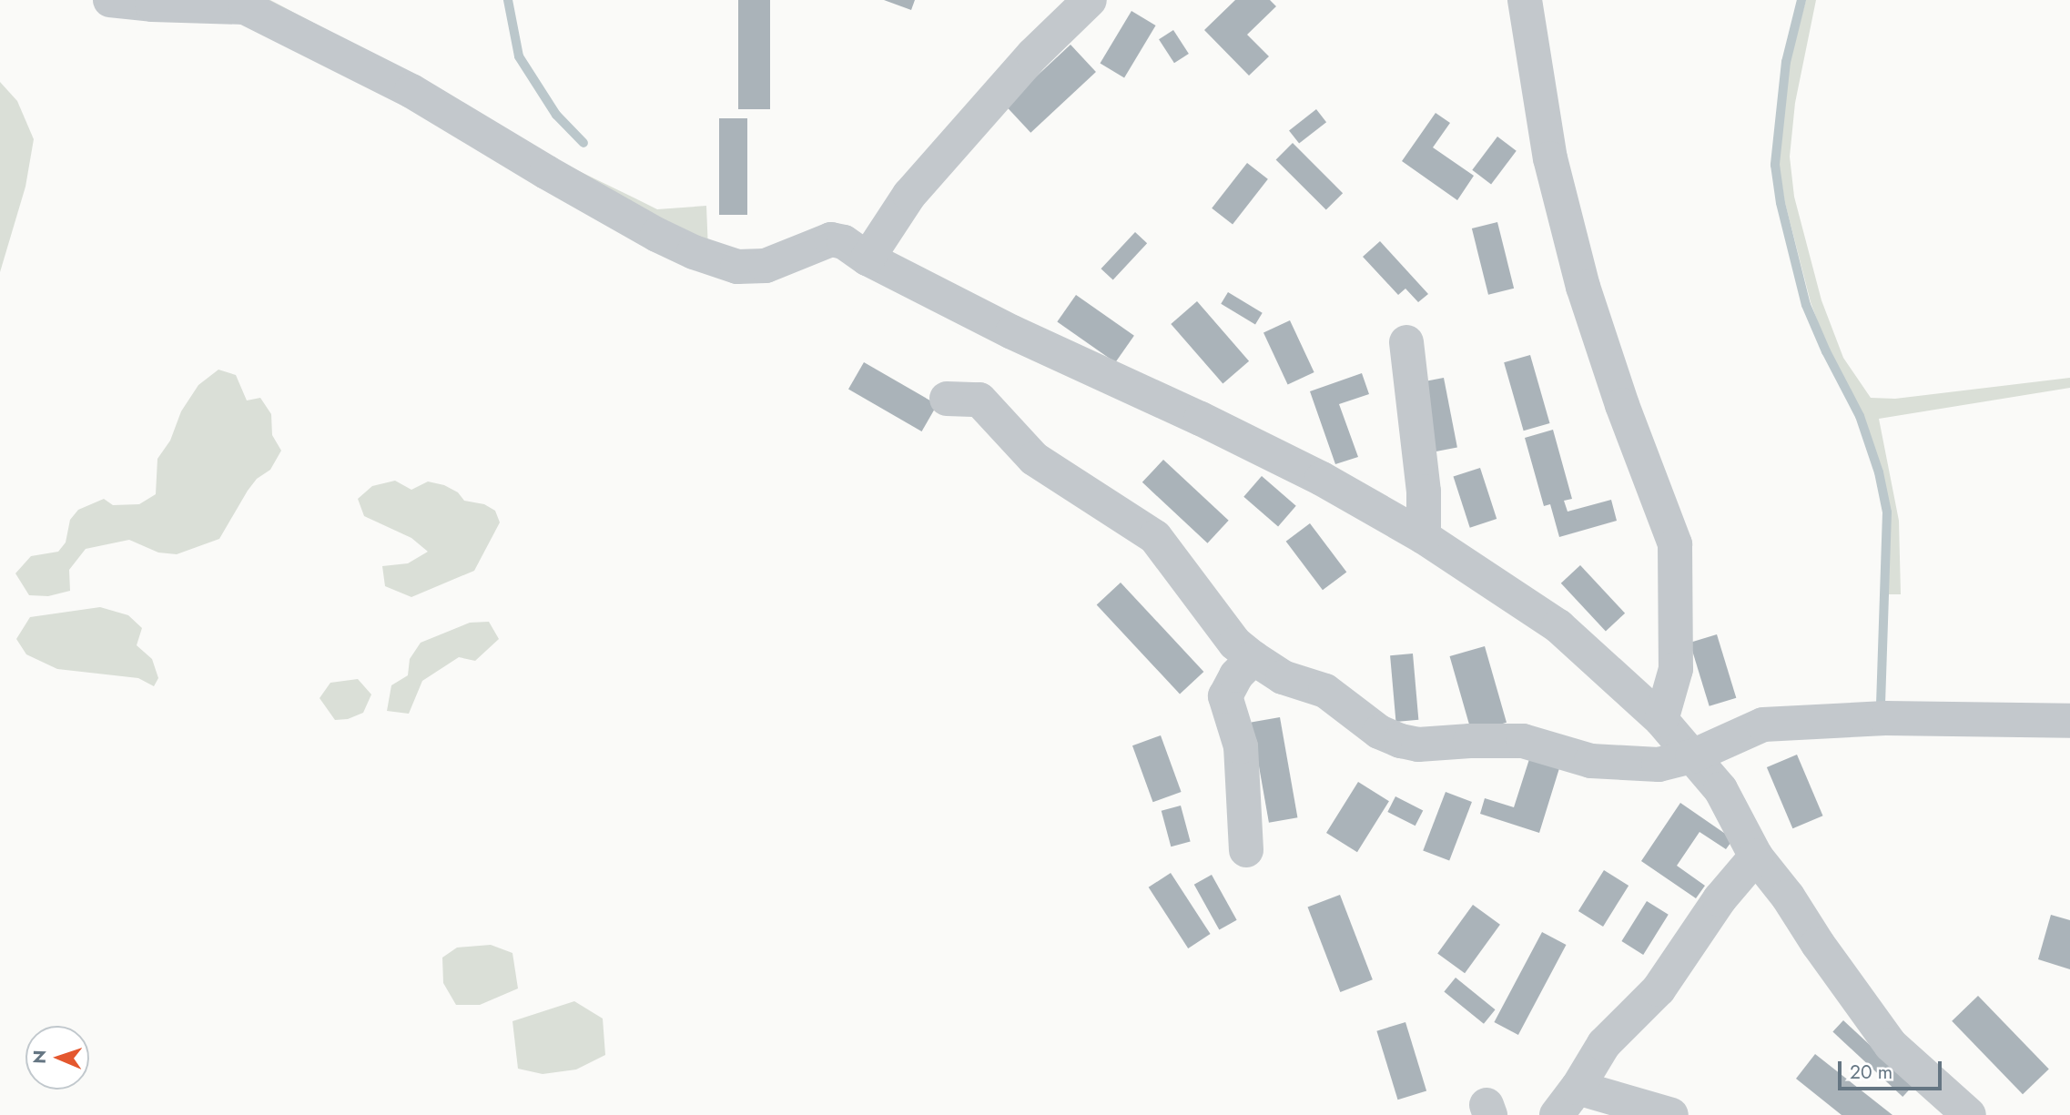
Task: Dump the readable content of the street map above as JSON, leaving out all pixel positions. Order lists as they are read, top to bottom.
{
  "scale_bar": "20 m",
  "north": "left"
}
